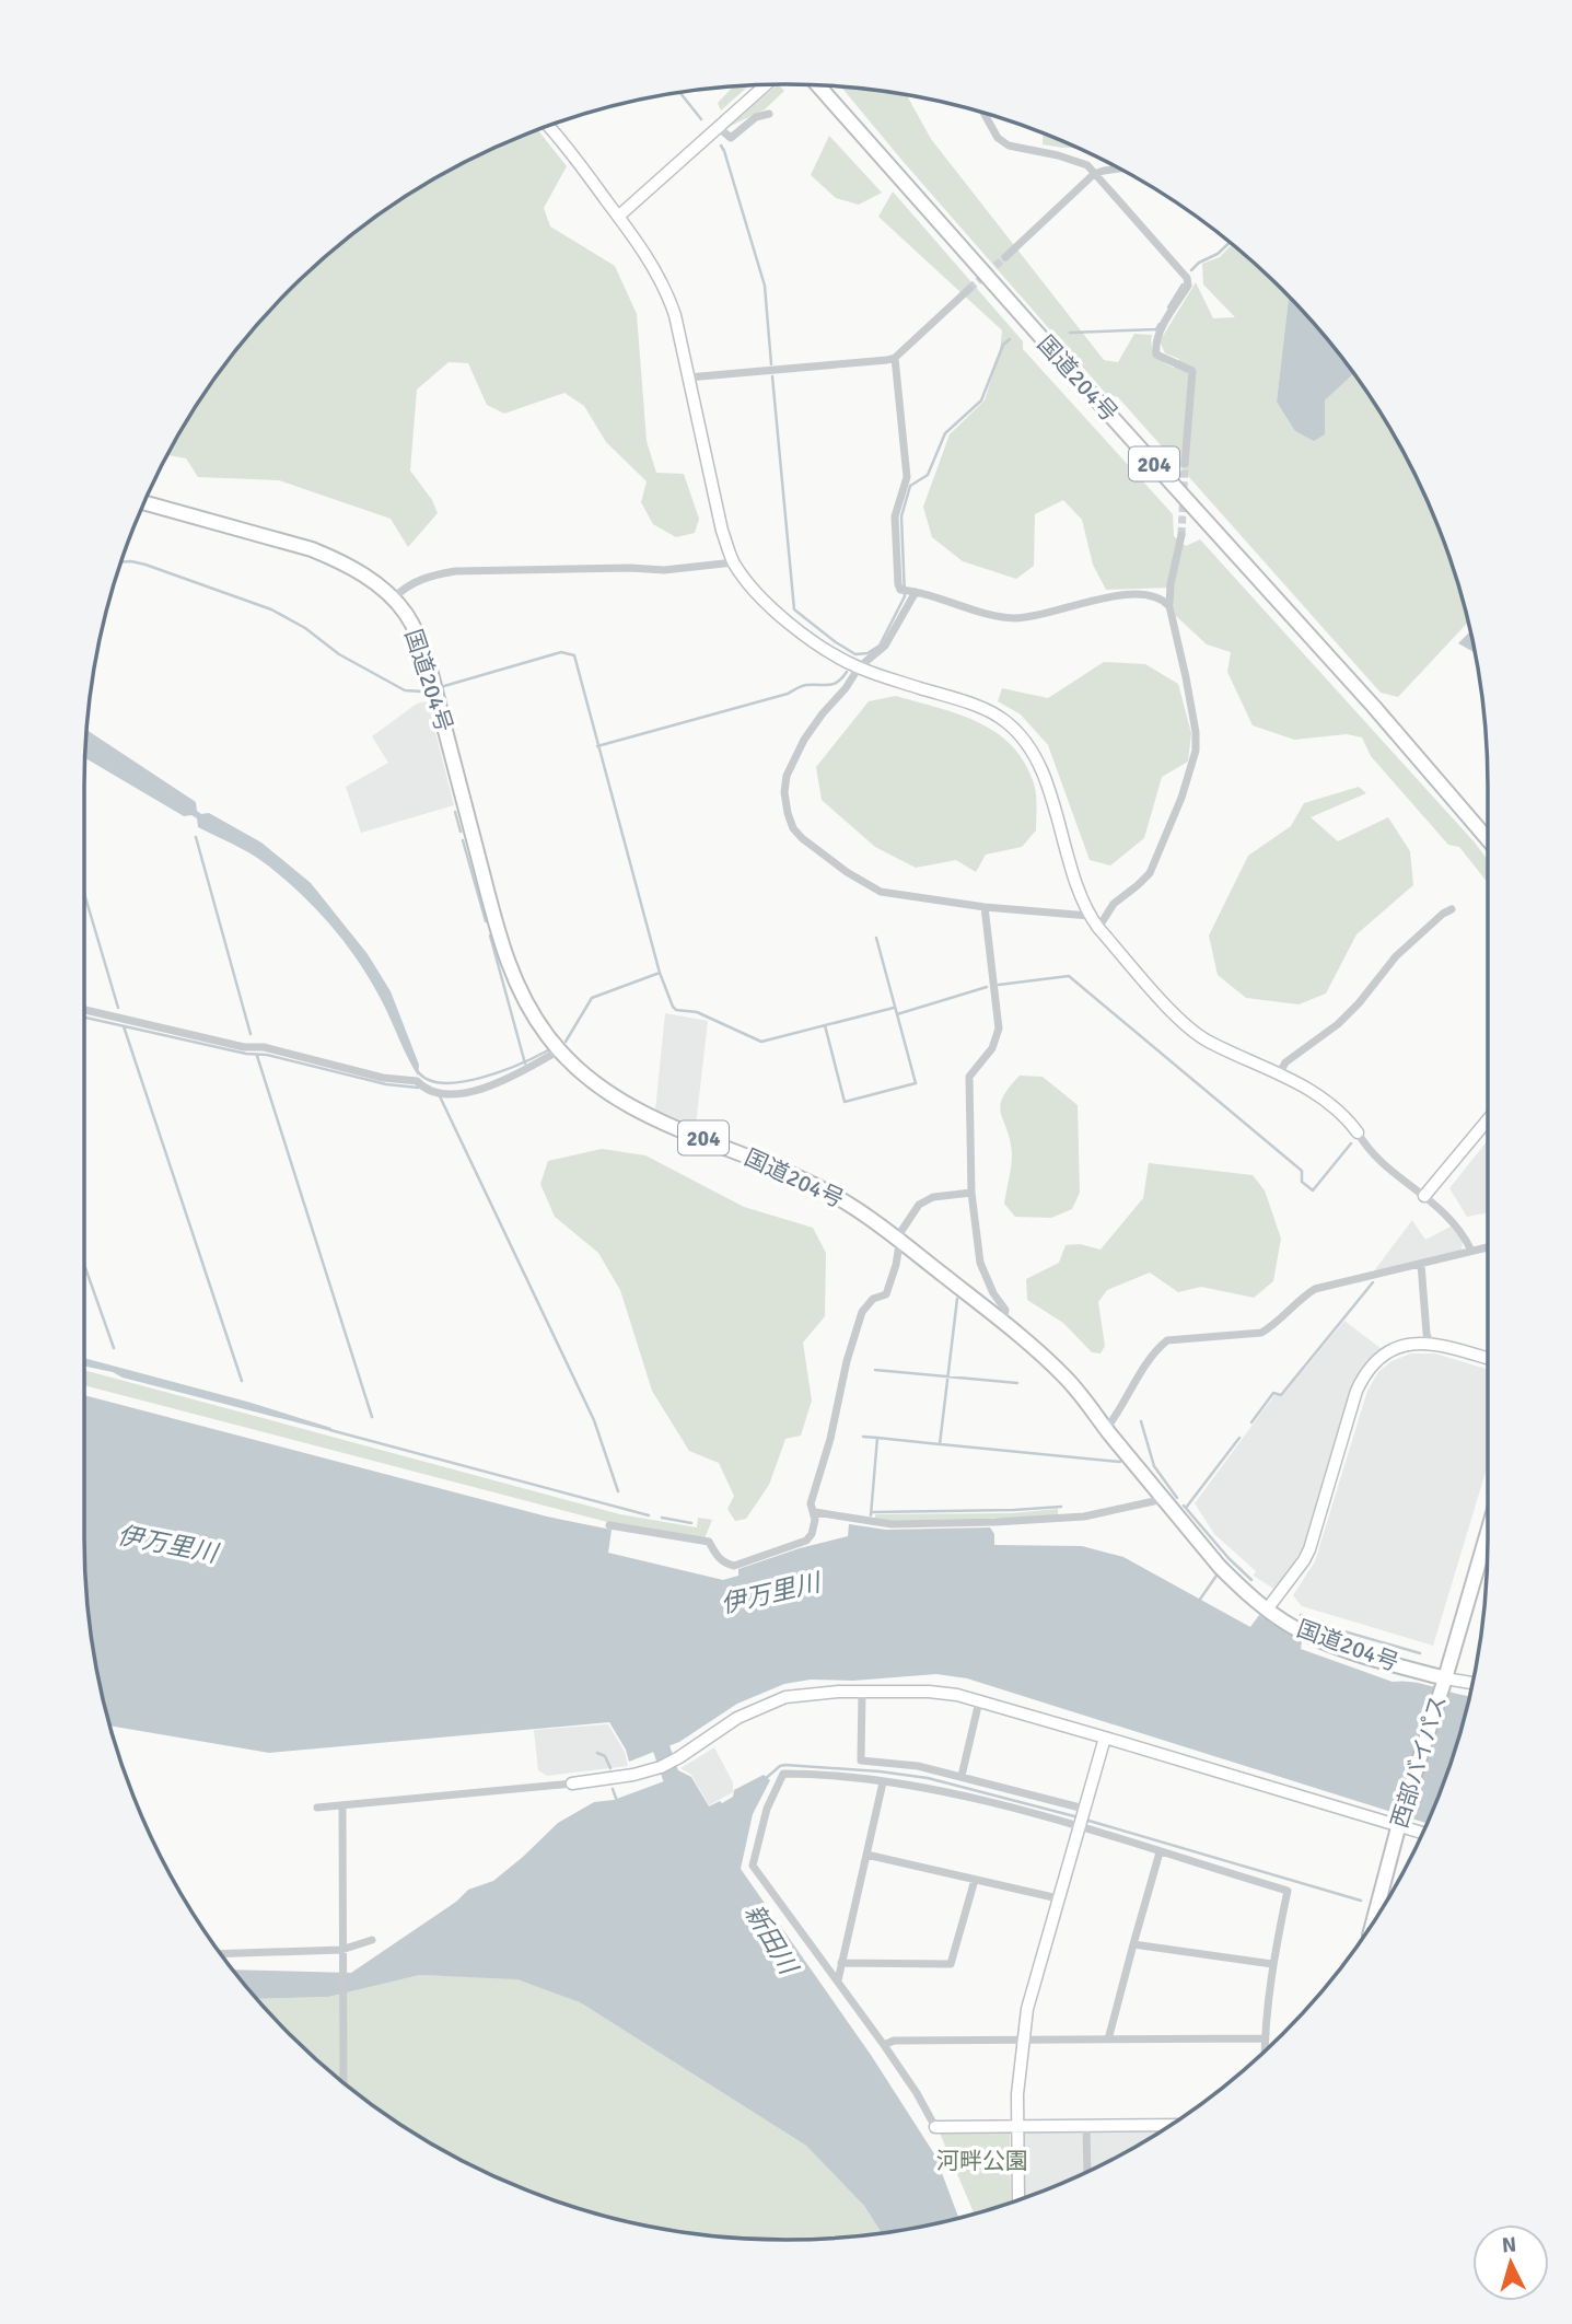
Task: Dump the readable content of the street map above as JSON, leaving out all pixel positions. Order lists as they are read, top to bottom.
{
  "streets": {
    "highway": ["国道204号", "204", "西部バイパス"]
  },
  "crossings": [
    ["国道204号", "西部バイパス"]
  ],
  "water": ["伊万里川", "新田川"],
  "parks": ["河畔公園"],
  "north": "top"
}
